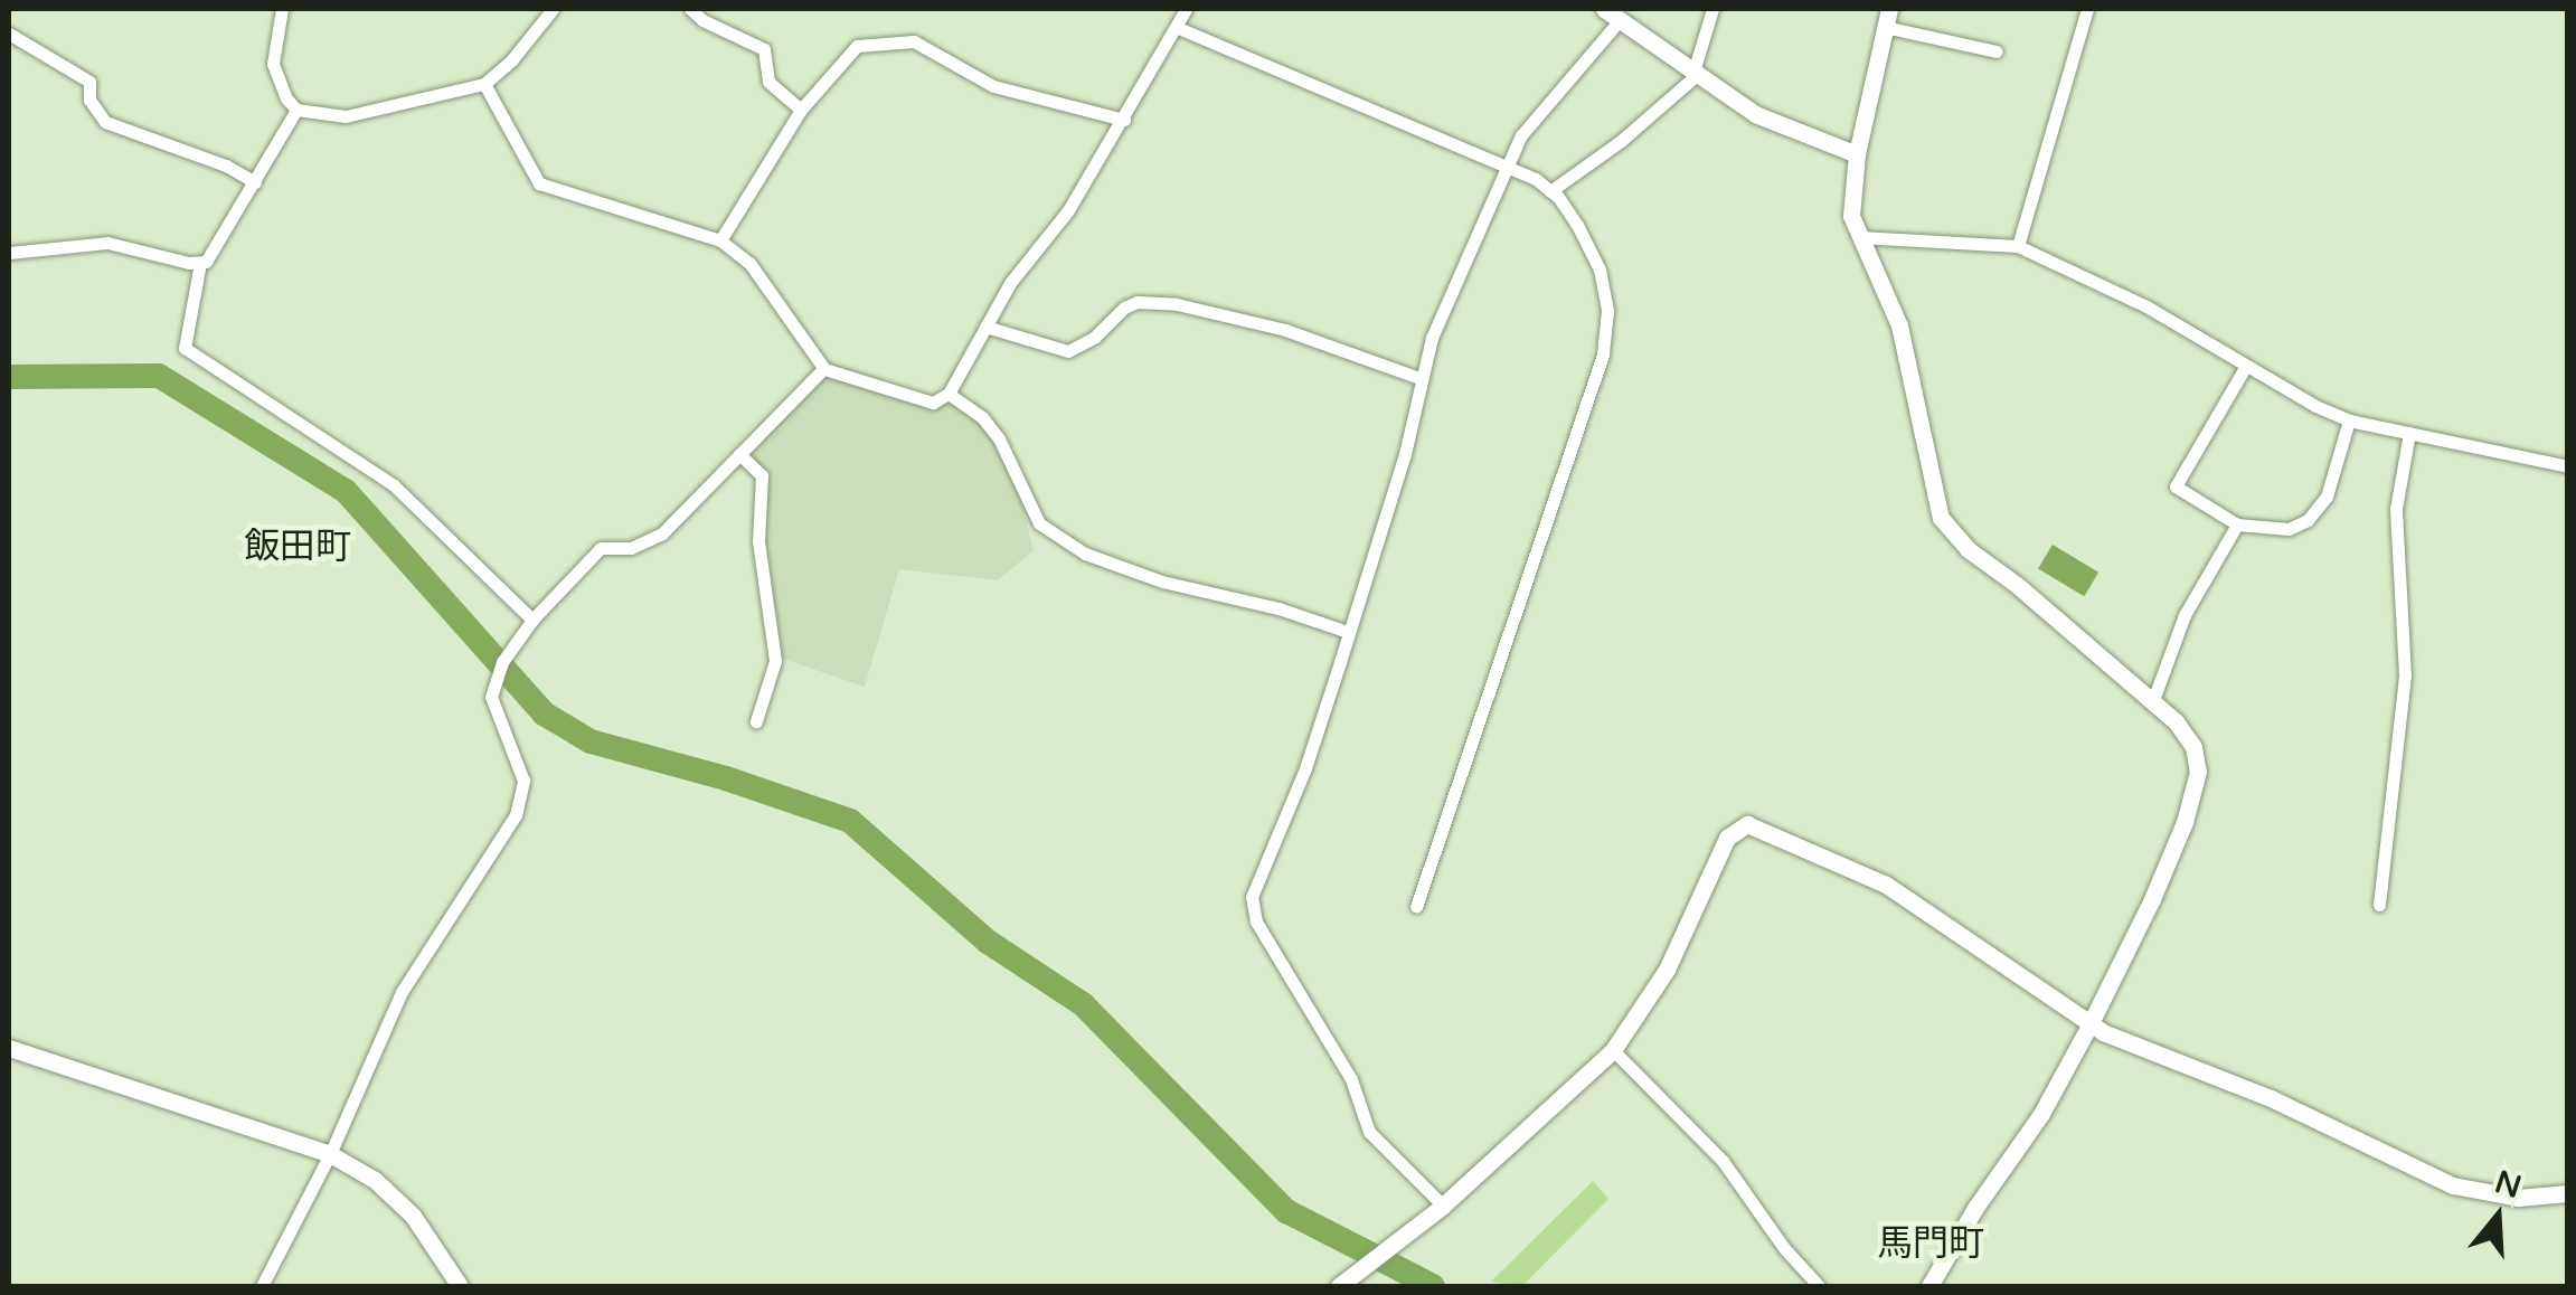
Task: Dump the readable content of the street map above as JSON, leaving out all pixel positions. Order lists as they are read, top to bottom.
{
  "districts": ["飯田町", "馬門町"],
  "north": "top"
}
